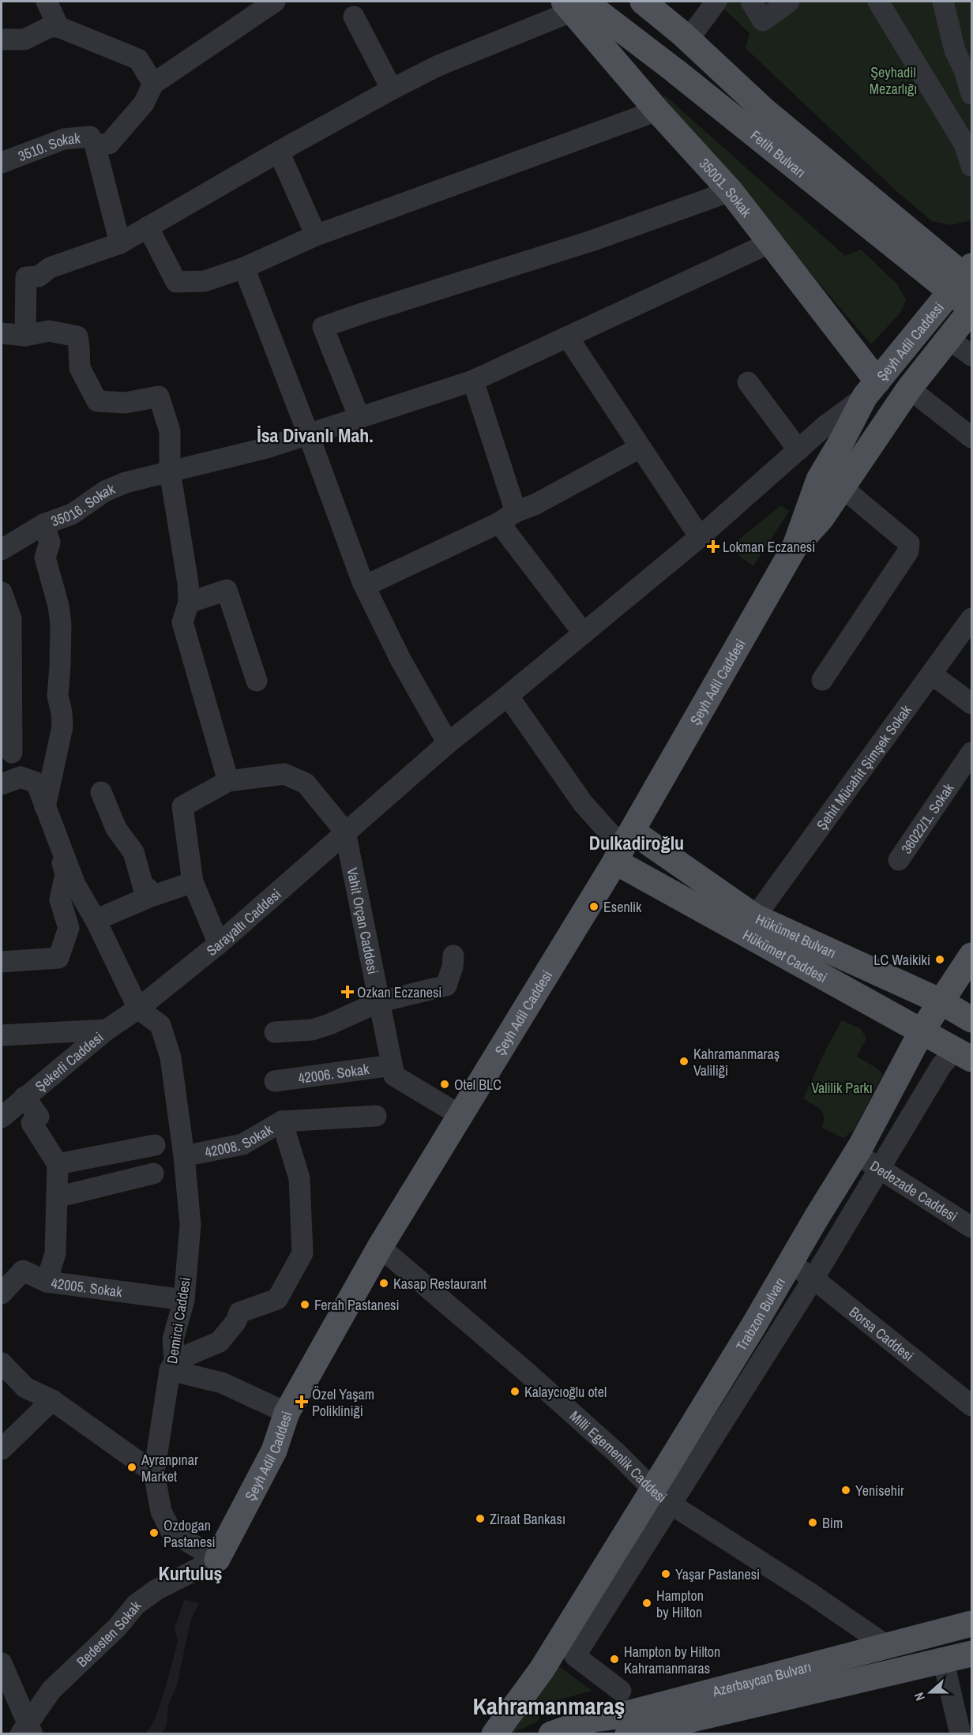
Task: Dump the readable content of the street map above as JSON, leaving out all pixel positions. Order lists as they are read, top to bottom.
{
  "streets": {
    "main road": [
      "Fetih Bulvarı",
      "35001. Sokak",
      "Şeyh Adil Caddesi",
      "Hükümet Bulvarı",
      "Hükümet Caddesi",
      "Trabzon Bulvarı",
      "Azerbaycan Bulvarı"
    ],
    "street": [
      "3510. Sokak",
      "35016. Sokak",
      "Şehit Mücahit Şimşek Sokak",
      "36022/1. Sokak",
      "Sarayaltı Caddesi",
      "Vahit Orçan Caddesi",
      "Şekerli Caddesi",
      "42006. Sokak",
      "42008. Sokak",
      "Dedezade Caddesi",
      "42005. Sokak",
      "Demirci Caddesi",
      "Borsa Caddesi",
      "Milli Egemenlik Caddesi",
      "Bedesten Sokak"
    ]
  },
  "crossings": [
    ["Fetih Bulvarı", "35001. Sokak"],
    ["Fetih Bulvarı", "Şeyh Adil Caddesi"],
    ["35001. Sokak", "Şeyh Adil Caddesi"],
    ["35001. Sokak", "35016. Sokak"],
    ["35001. Sokak", "Sarayaltı Caddesi"],
    ["Şeyh Adil Caddesi", "Sarayaltı Caddesi"],
    ["Şeyh Adil Caddesi", "Vahit Orçan Caddesi"],
    ["Şeyh Adil Caddesi", "Hükümet Bulvarı"],
    ["Şeyh Adil Caddesi", "Hükümet Caddesi"],
    ["Şeyh Adil Caddesi", "Demirci Caddesi"],
    ["Şeyh Adil Caddesi", "Milli Egemenlik Caddesi"],
    ["Şeyh Adil Caddesi", "Bedesten Sokak"],
    ["Şehit Mücahit Şimşek Sokak", "Hükümet Bulvarı"],
    ["Sarayaltı Caddesi", "Vahit Orçan Caddesi"],
    ["Sarayaltı Caddesi", "Şekerli Caddesi"],
    ["Sarayaltı Caddesi", "Demirci Caddesi"],
    ["Vahit Orçan Caddesi", "42006. Sokak"],
    ["Hükümet Bulvarı", "Hükümet Caddesi"],
    ["Hükümet Bulvarı", "Trabzon Bulvarı"],
    ["Hükümet Caddesi", "Trabzon Bulvarı"],
    ["Şekerli Caddesi", "Demirci Caddesi"],
    ["42008. Sokak", "Demirci Caddesi"],
    ["Dedezade Caddesi", "Trabzon Bulvarı"],
    ["42005. Sokak", "Demirci Caddesi"],
    ["Trabzon Bulvarı", "Borsa Caddesi"],
    ["Trabzon Bulvarı", "Milli Egemenlik Caddesi"],
    ["Demirci Caddesi", "Bedesten Sokak"],
    ["Milli Egemenlik Caddesi", "Azerbaycan Bulvarı"]
  ],
  "districts": [
    "İsa Divanlı Mah.",
    "Dulkadiroğlu",
    "Kurtuluş",
    "Kahramanmaraş"
  ],
  "parks": ["Şeyhadil Mezarlığı", "Valilik Parkı"],
  "places": {
    "health": ["Lokman Eczanesi", "Ozkan Eczanesi", "Özel Yaşam Polikliniği"],
    "other": [
      "Esenlik",
      "LC Waikiki",
      "Kahramanmaraş Valiliği",
      "Otel BLC",
      "Kasap Restaurant",
      "Ferah Pastanesi",
      "Kalaycıoğlu otel",
      "Ayranpınar Market",
      "Yenisehir",
      "Ziraat Bankası",
      "Bim",
      "Ozdogan Pastanesi",
      "Yaşar Pastanesi",
      "Hampton by Hilton",
      "Hampton by Hilton Kahramanmaras"
    ]
  },
  "north": "left"
}
